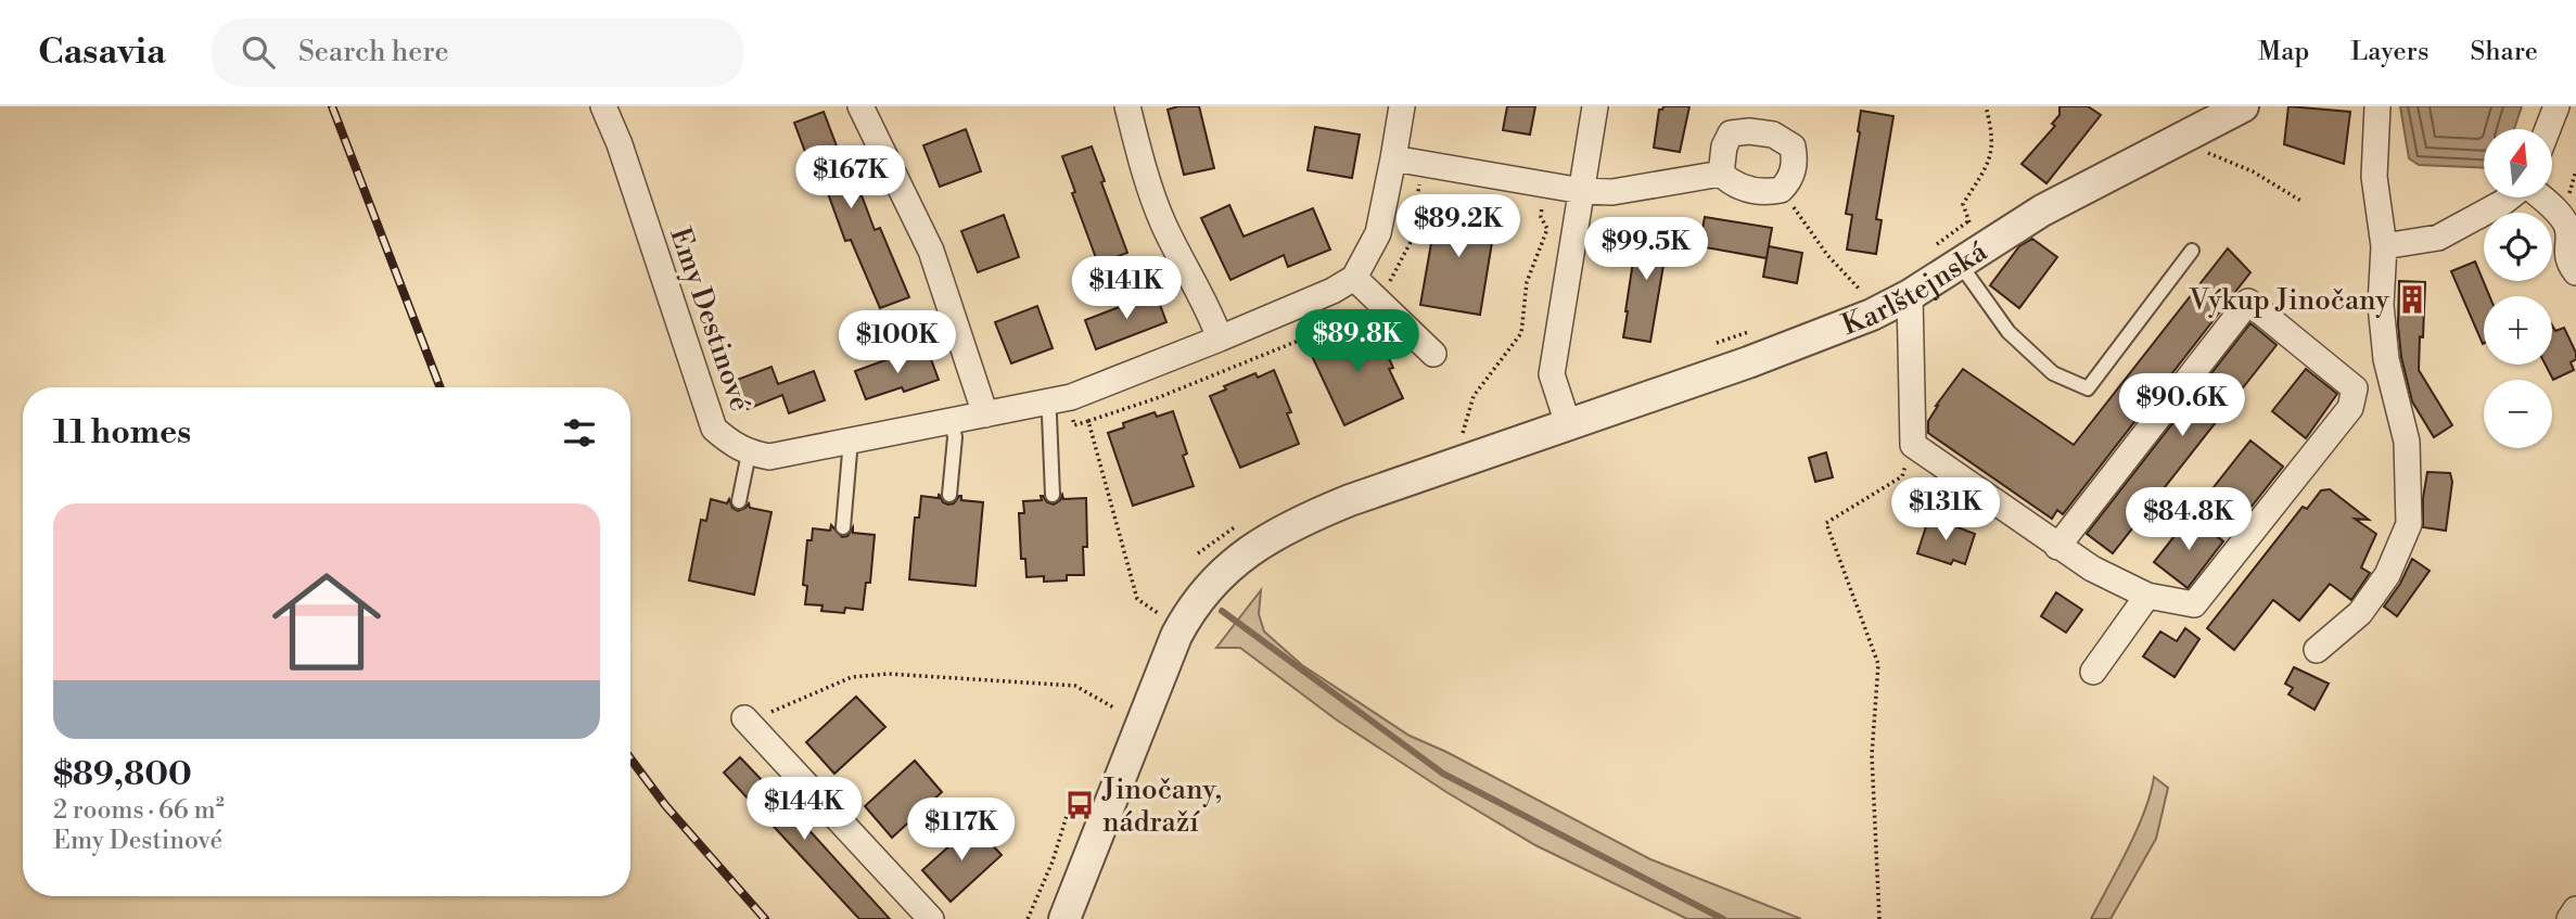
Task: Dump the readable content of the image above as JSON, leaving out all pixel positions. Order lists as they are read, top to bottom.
{
  "streets": {
    "street": ["Karlštejnská", "Emy Destinové"]
  },
  "places": {
    "building": ["Výkup Jinočany"],
    "bus stop": ["Jinočany, nádraží"]
  },
  "north": "top",
  "page": {
    "header": "Casavia",
    "search": "Search here",
    "nav": ["Map", "Layers", "Share"],
    "map_buttons": ["+", "−"],
    "price": [
      "$167K",
      "$89.2K",
      "$99.5K",
      "$141K",
      "$89.8K",
      "$100K",
      "$90.6K",
      "$131K",
      "$84.8K",
      "$144K",
      "$117K"
    ],
    "heading": "11 homes",
    "list": [
      {
        "name": "$89,800",
        "note": "2 rooms · 66 m² · Emy Destinové"
      }
    ]
  }
}
